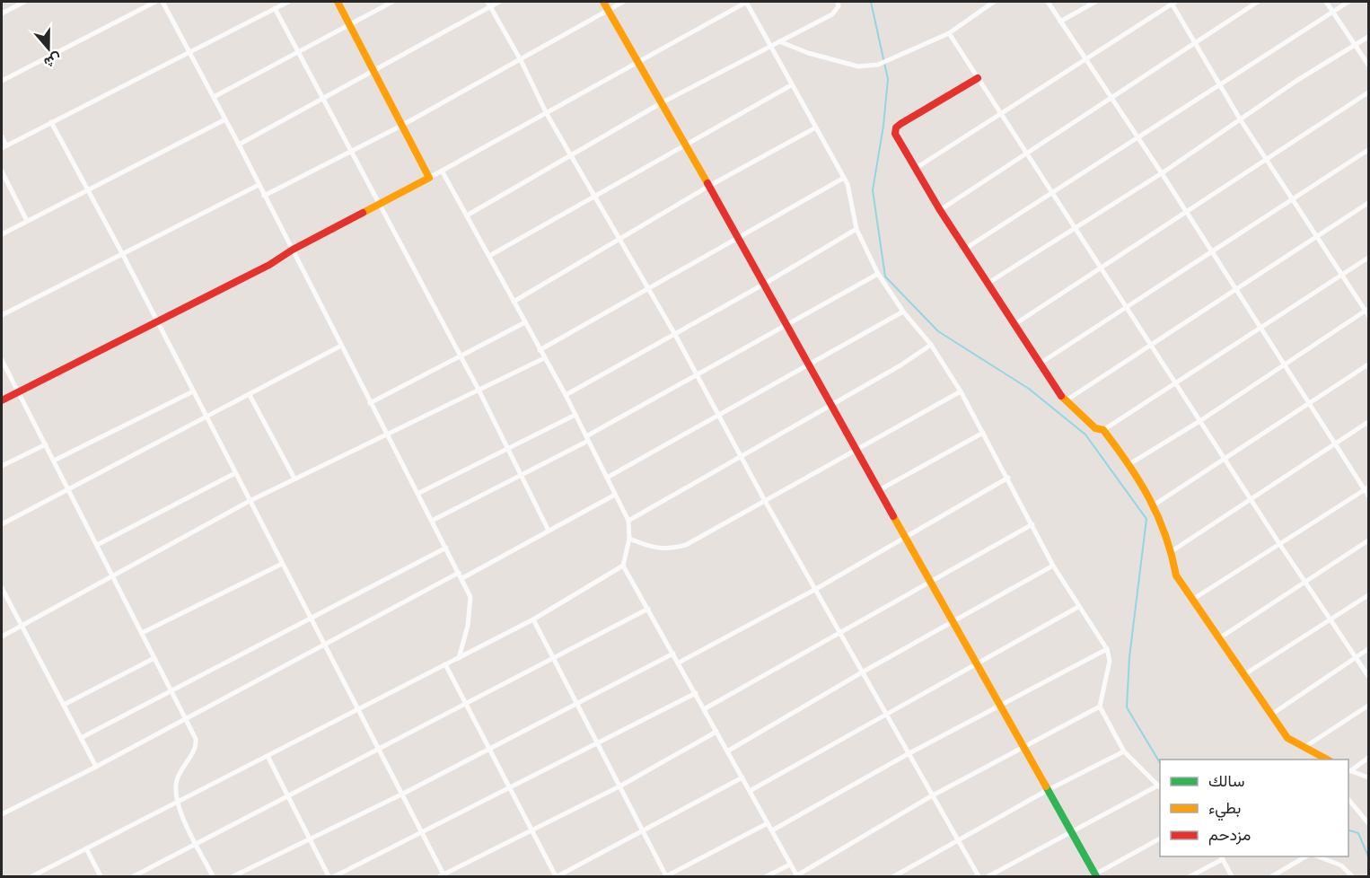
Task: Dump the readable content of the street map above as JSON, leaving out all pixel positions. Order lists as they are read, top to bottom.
{
  "legend": ["سالك", "بطيء", "مزدحم"],
  "north": "bottom"
}
